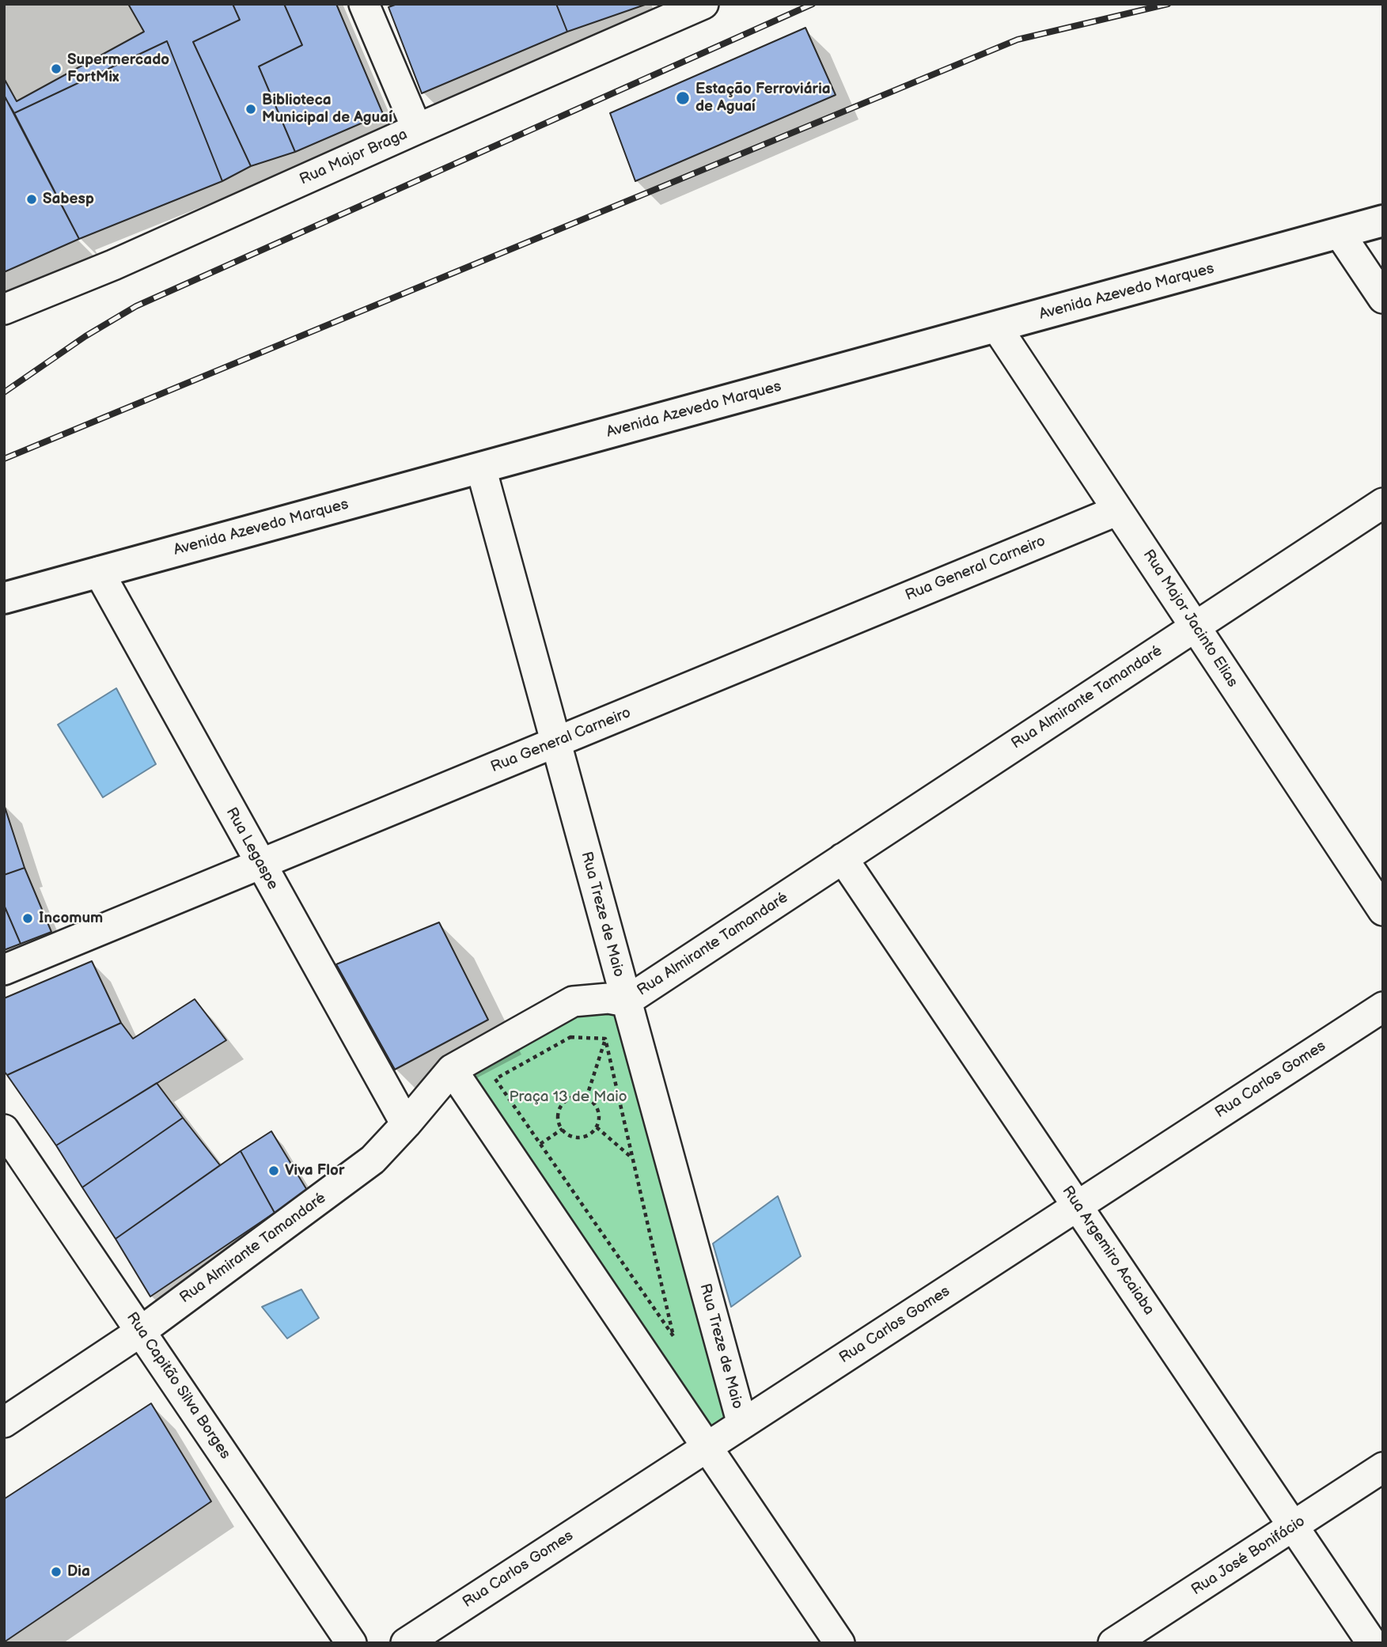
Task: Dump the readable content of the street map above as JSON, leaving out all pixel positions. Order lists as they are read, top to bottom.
{
  "streets": {
    "street": [
      "Rua Major Braga",
      "Avenida Azevedo Marques",
      "Rua General Carneiro",
      "Rua Major Jacinto Elias",
      "Rua Almirante Tamandaré",
      "Rua Legaspe",
      "Rua Treze de Maio",
      "Rua Carlos Gomes",
      "Rua Argemiro Acaiaba",
      "Rua Capitão Silva Borges",
      "Rua José Bonifácio"
    ]
  },
  "crossings": [
    ["Avenida Azevedo Marques", "Rua Major Jacinto Elias"],
    ["Avenida Azevedo Marques", "Rua Legaspe"],
    ["Avenida Azevedo Marques", "Rua Treze de Maio"],
    ["Rua General Carneiro", "Rua Major Jacinto Elias"],
    ["Rua General Carneiro", "Rua Legaspe"],
    ["Rua General Carneiro", "Rua Treze de Maio"],
    ["Rua Major Jacinto Elias", "Rua Almirante Tamandaré"],
    ["Rua Almirante Tamandaré", "Rua Legaspe"],
    ["Rua Almirante Tamandaré", "Rua Treze de Maio"],
    ["Rua Almirante Tamandaré", "Rua Argemiro Acaiaba"],
    ["Rua Almirante Tamandaré", "Rua Capitão Silva Borges"],
    ["Rua Treze de Maio", "Rua Carlos Gomes"],
    ["Rua Carlos Gomes", "Rua Argemiro Acaiaba"],
    ["Rua Argemiro Acaiaba", "Rua José Bonifácio"]
  ],
  "parks": ["Praça 13 de Maio"],
  "places": [
    "Supermercado FortMix",
    "Estação Ferroviária de Aguaí",
    "Biblioteca Municipal de Aguaí",
    "Sabesp",
    "Incomum",
    "Viva Flor",
    "Dia"
  ]
}
